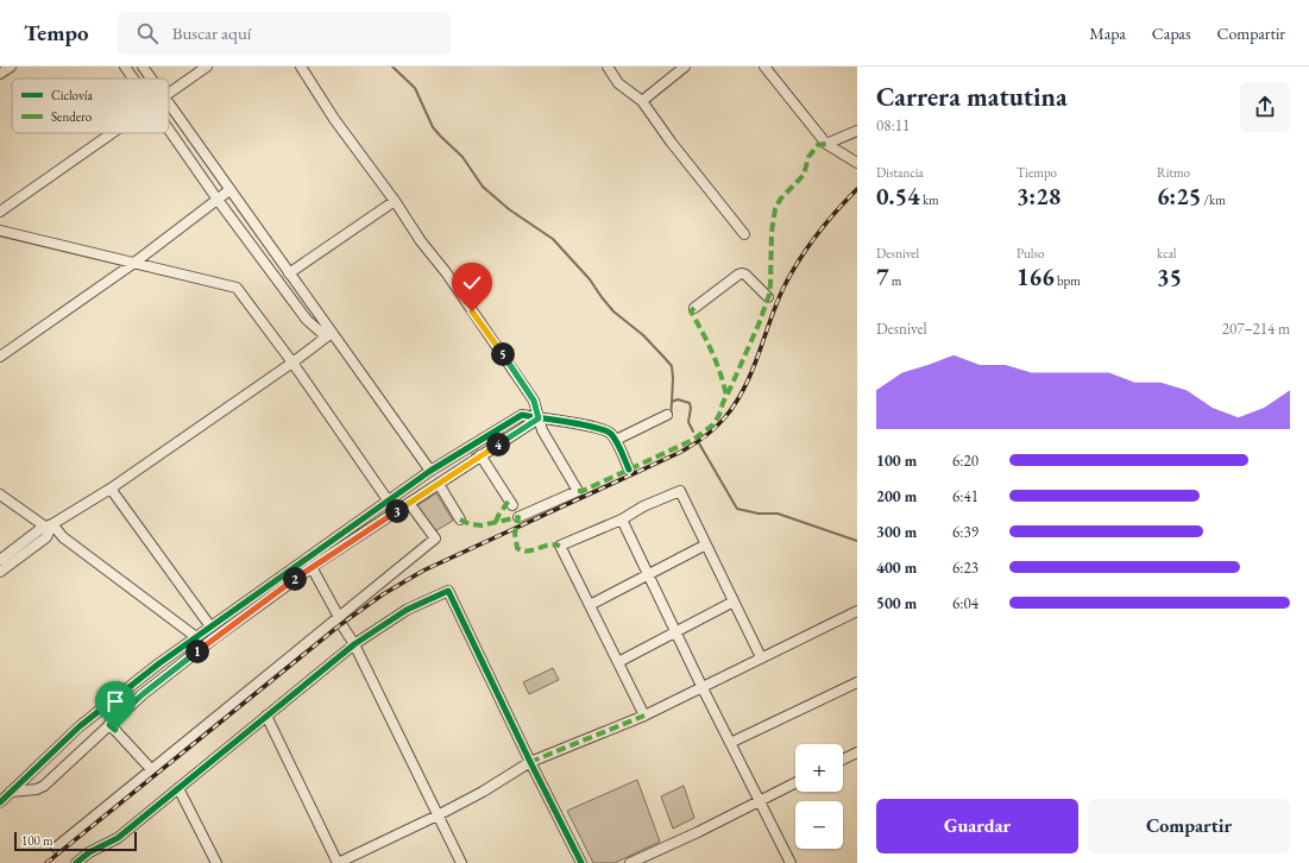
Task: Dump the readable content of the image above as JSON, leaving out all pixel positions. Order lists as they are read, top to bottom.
{
  "legend": ["Ciclovía", "Sendero"],
  "scale_bar": "100 m",
  "page": {
    "header": "Tempo",
    "search": "Buscar aquí",
    "nav": ["Mapa", "Capas", "Compartir"],
    "heading": ["Carrera matutina", "08:11"],
    "stats": [
      ["Distancia", "0.54 km"],
      ["Tiempo", "3:28"],
      ["Ritmo", "6:25 /km"],
      ["Desnivel", "7 m"],
      ["Pulso", "166 bpm"],
      ["kcal", "35"]
    ],
    "chart": ["Desnivel", "207–214 m"],
    "pins": [
      "5",
      "4",
      "3",
      "2",
      "1"
    ],
    "list": [
      {
        "name": "100 m",
        "note": "6:20"
      },
      {
        "name": "200 m",
        "note": "6:41"
      },
      {
        "name": "300 m",
        "note": "6:39"
      },
      {
        "name": "400 m",
        "note": "6:23"
      },
      {
        "name": "500 m",
        "note": "6:04"
      }
    ],
    "map_buttons": ["+", "−"],
    "buttons": ["Guardar", "Compartir"],
    "scale": "100 m"
  }
}
